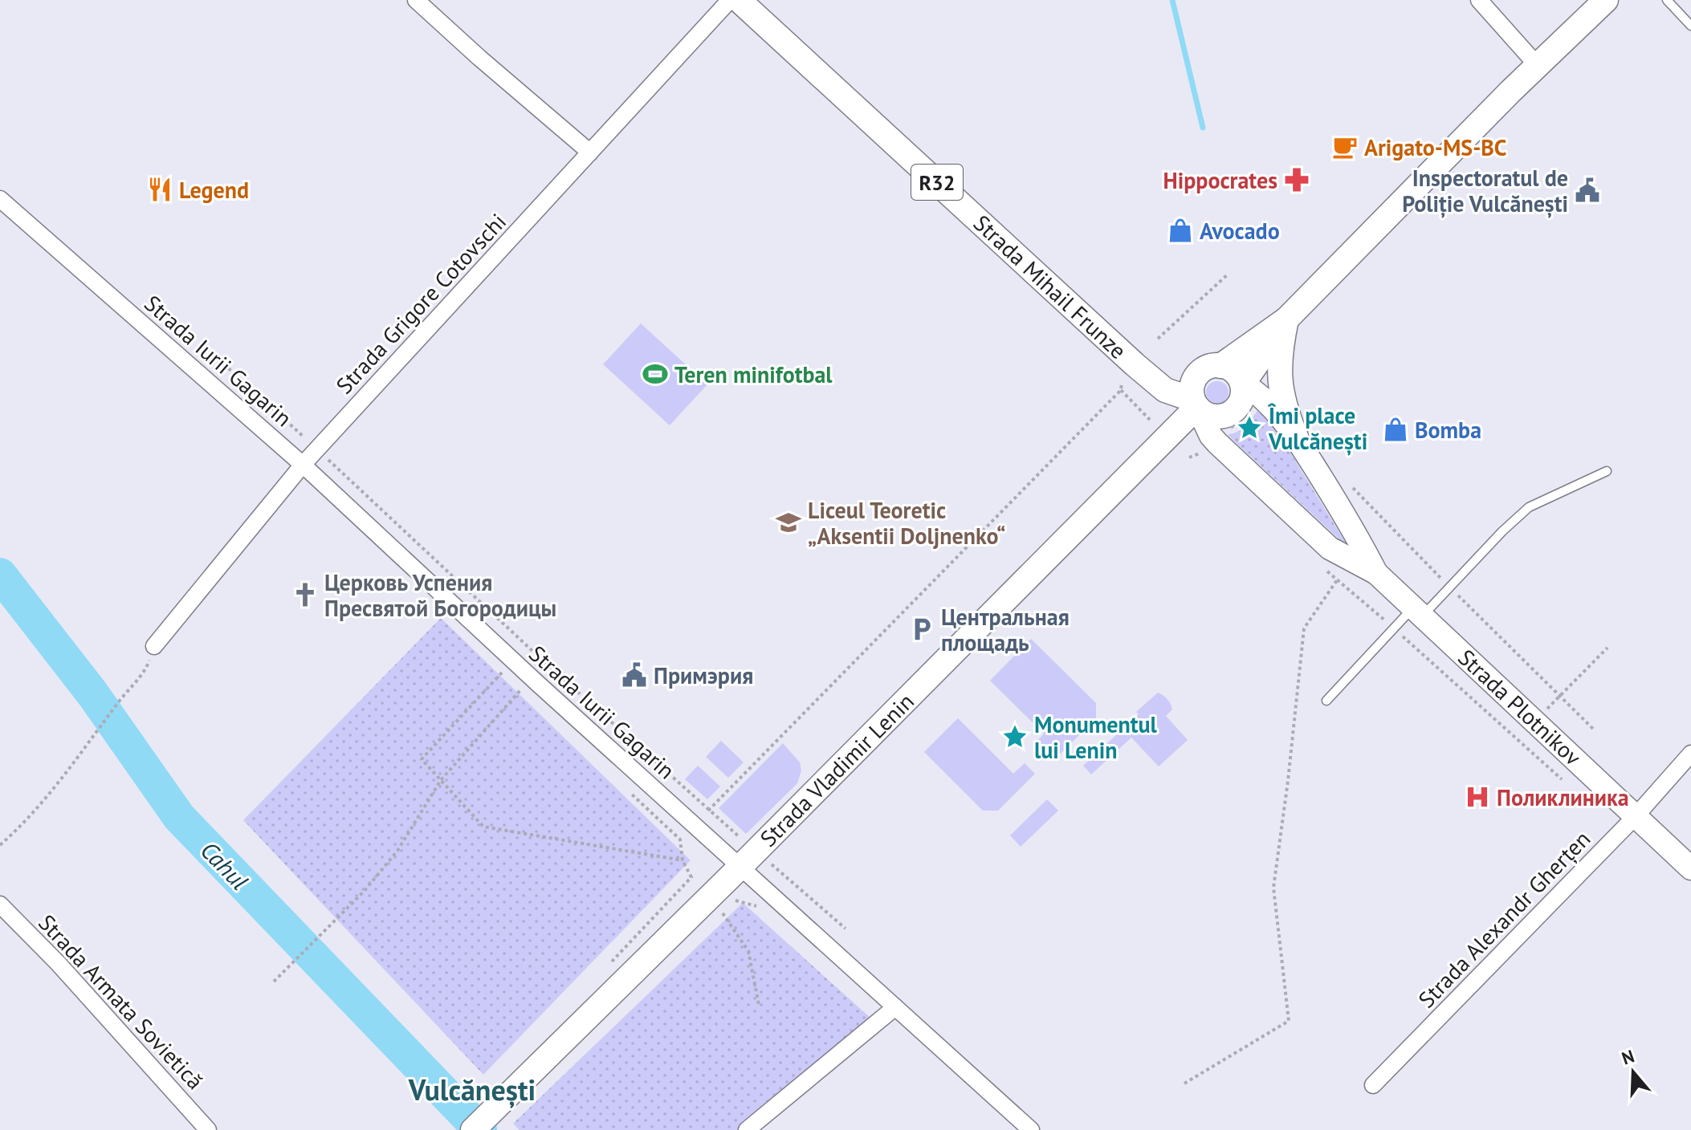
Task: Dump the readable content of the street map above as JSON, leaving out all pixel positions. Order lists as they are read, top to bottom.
{
  "streets": {
    "main road": [
      "R32",
      "Strada Mihail Frunze",
      "Strada Plotnikov",
      "Strada Vladimir Lenin"
    ],
    "street": [
      "Strada Grigore Cotovschi",
      "Strada Iurii Gagarin",
      "Strada Alexandr Gherțen",
      "Strada Armata Sovietică"
    ]
  },
  "crossings": [
    ["Strada Mihail Frunze", "Strada Plotnikov"],
    ["Strada Mihail Frunze", "Strada Vladimir Lenin"],
    ["Strada Grigore Cotovschi", "Strada Iurii Gagarin"],
    ["Strada Iurii Gagarin", "Strada Vladimir Lenin"],
    ["Strada Plotnikov", "Strada Vladimir Lenin"],
    ["Strada Plotnikov", "Strada Alexandr Gherțen"]
  ],
  "districts": ["Vulcănești"],
  "water": ["Cahul"],
  "places": {
    "cafe": ["Arigato-MS-BC"],
    "pharmacy": ["Hippocrates"],
    "restaurant": ["Legend"],
    "public building": ["Inspectoratul de Poliție Vulcănești", "Примэрия"],
    "shop": ["Avocado", "Bomba"],
    "sports": ["Teren minifotbal"],
    "place": ["Îmi place Vulcănești", "Monumentul lui Lenin"],
    "school or university": ["Liceul Teoretic „Aksentii Doljnenko“"],
    "church": ["Церковь Успения Пресвятой Богородицы"],
    "parking": ["Центральная площадь"],
    "hospital": ["Поликлиника"]
  },
  "north": "top"
}
